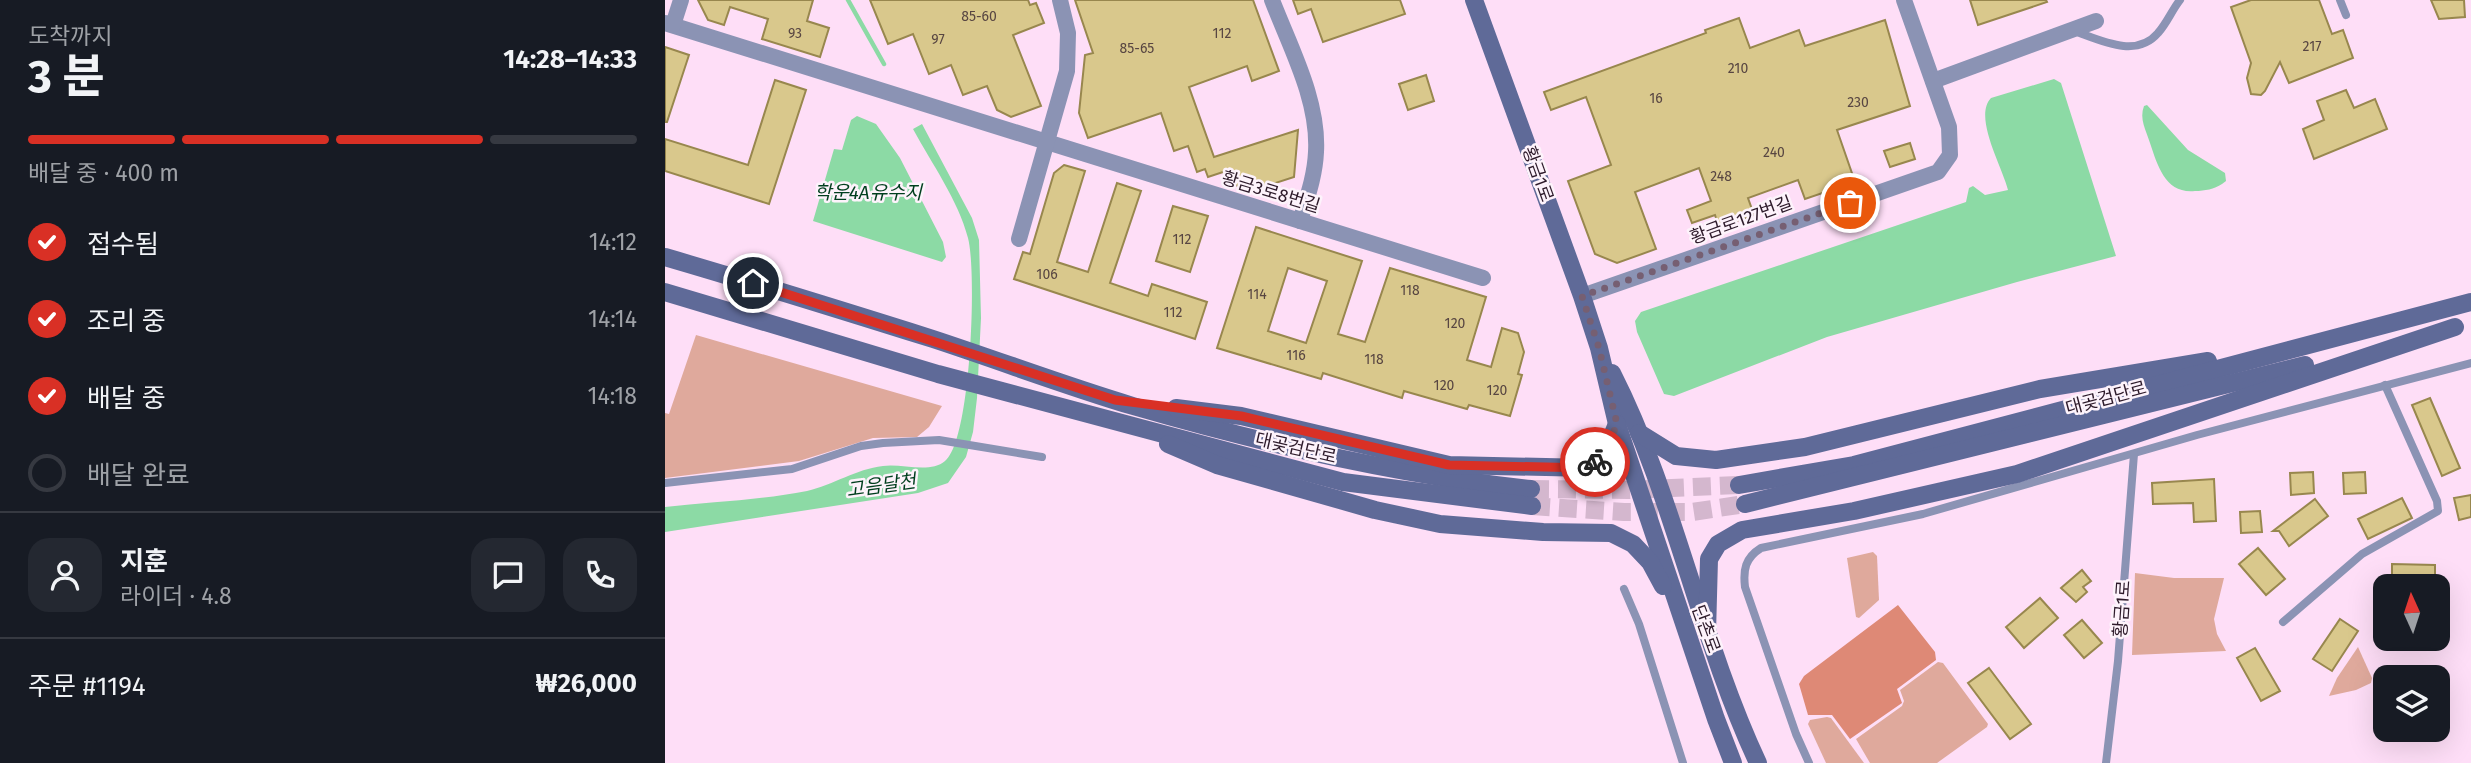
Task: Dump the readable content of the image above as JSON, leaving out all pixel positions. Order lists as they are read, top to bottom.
{
  "streets": {
    "main road": ["황금1로", "대곶검단로", "단촌로"],
    "street": ["황금3로8번길", "황금로127번길"]
  },
  "crossings": [
    ["황금1로", "황금로127번길"],
    ["황금1로", "단촌로"]
  ],
  "water": ["학운4A유수지", "고음달천"],
  "house_numbers": [
    "85-60",
    "93",
    "112",
    "97",
    "217",
    "85-65",
    "210",
    "16",
    "230",
    "240",
    "248",
    "112",
    "106",
    "118",
    "114",
    "112",
    "120",
    "116",
    "118",
    "120",
    "120"
  ],
  "north": "top",
  "page": {
    "heading": ["3 분", "도착까지", "14:28–14:33"],
    "panel": [
      "지훈",
      "라이더 · 4.8",
      "주문 #1194",
      "₩26,000"
    ],
    "bar": "배달 중 · 400 m",
    "list": [
      ["접수됨", "14:12"],
      ["조리 중", "14:14"],
      ["배달 중", "14:18"],
      "배달 완료"
    ]
  }
}
